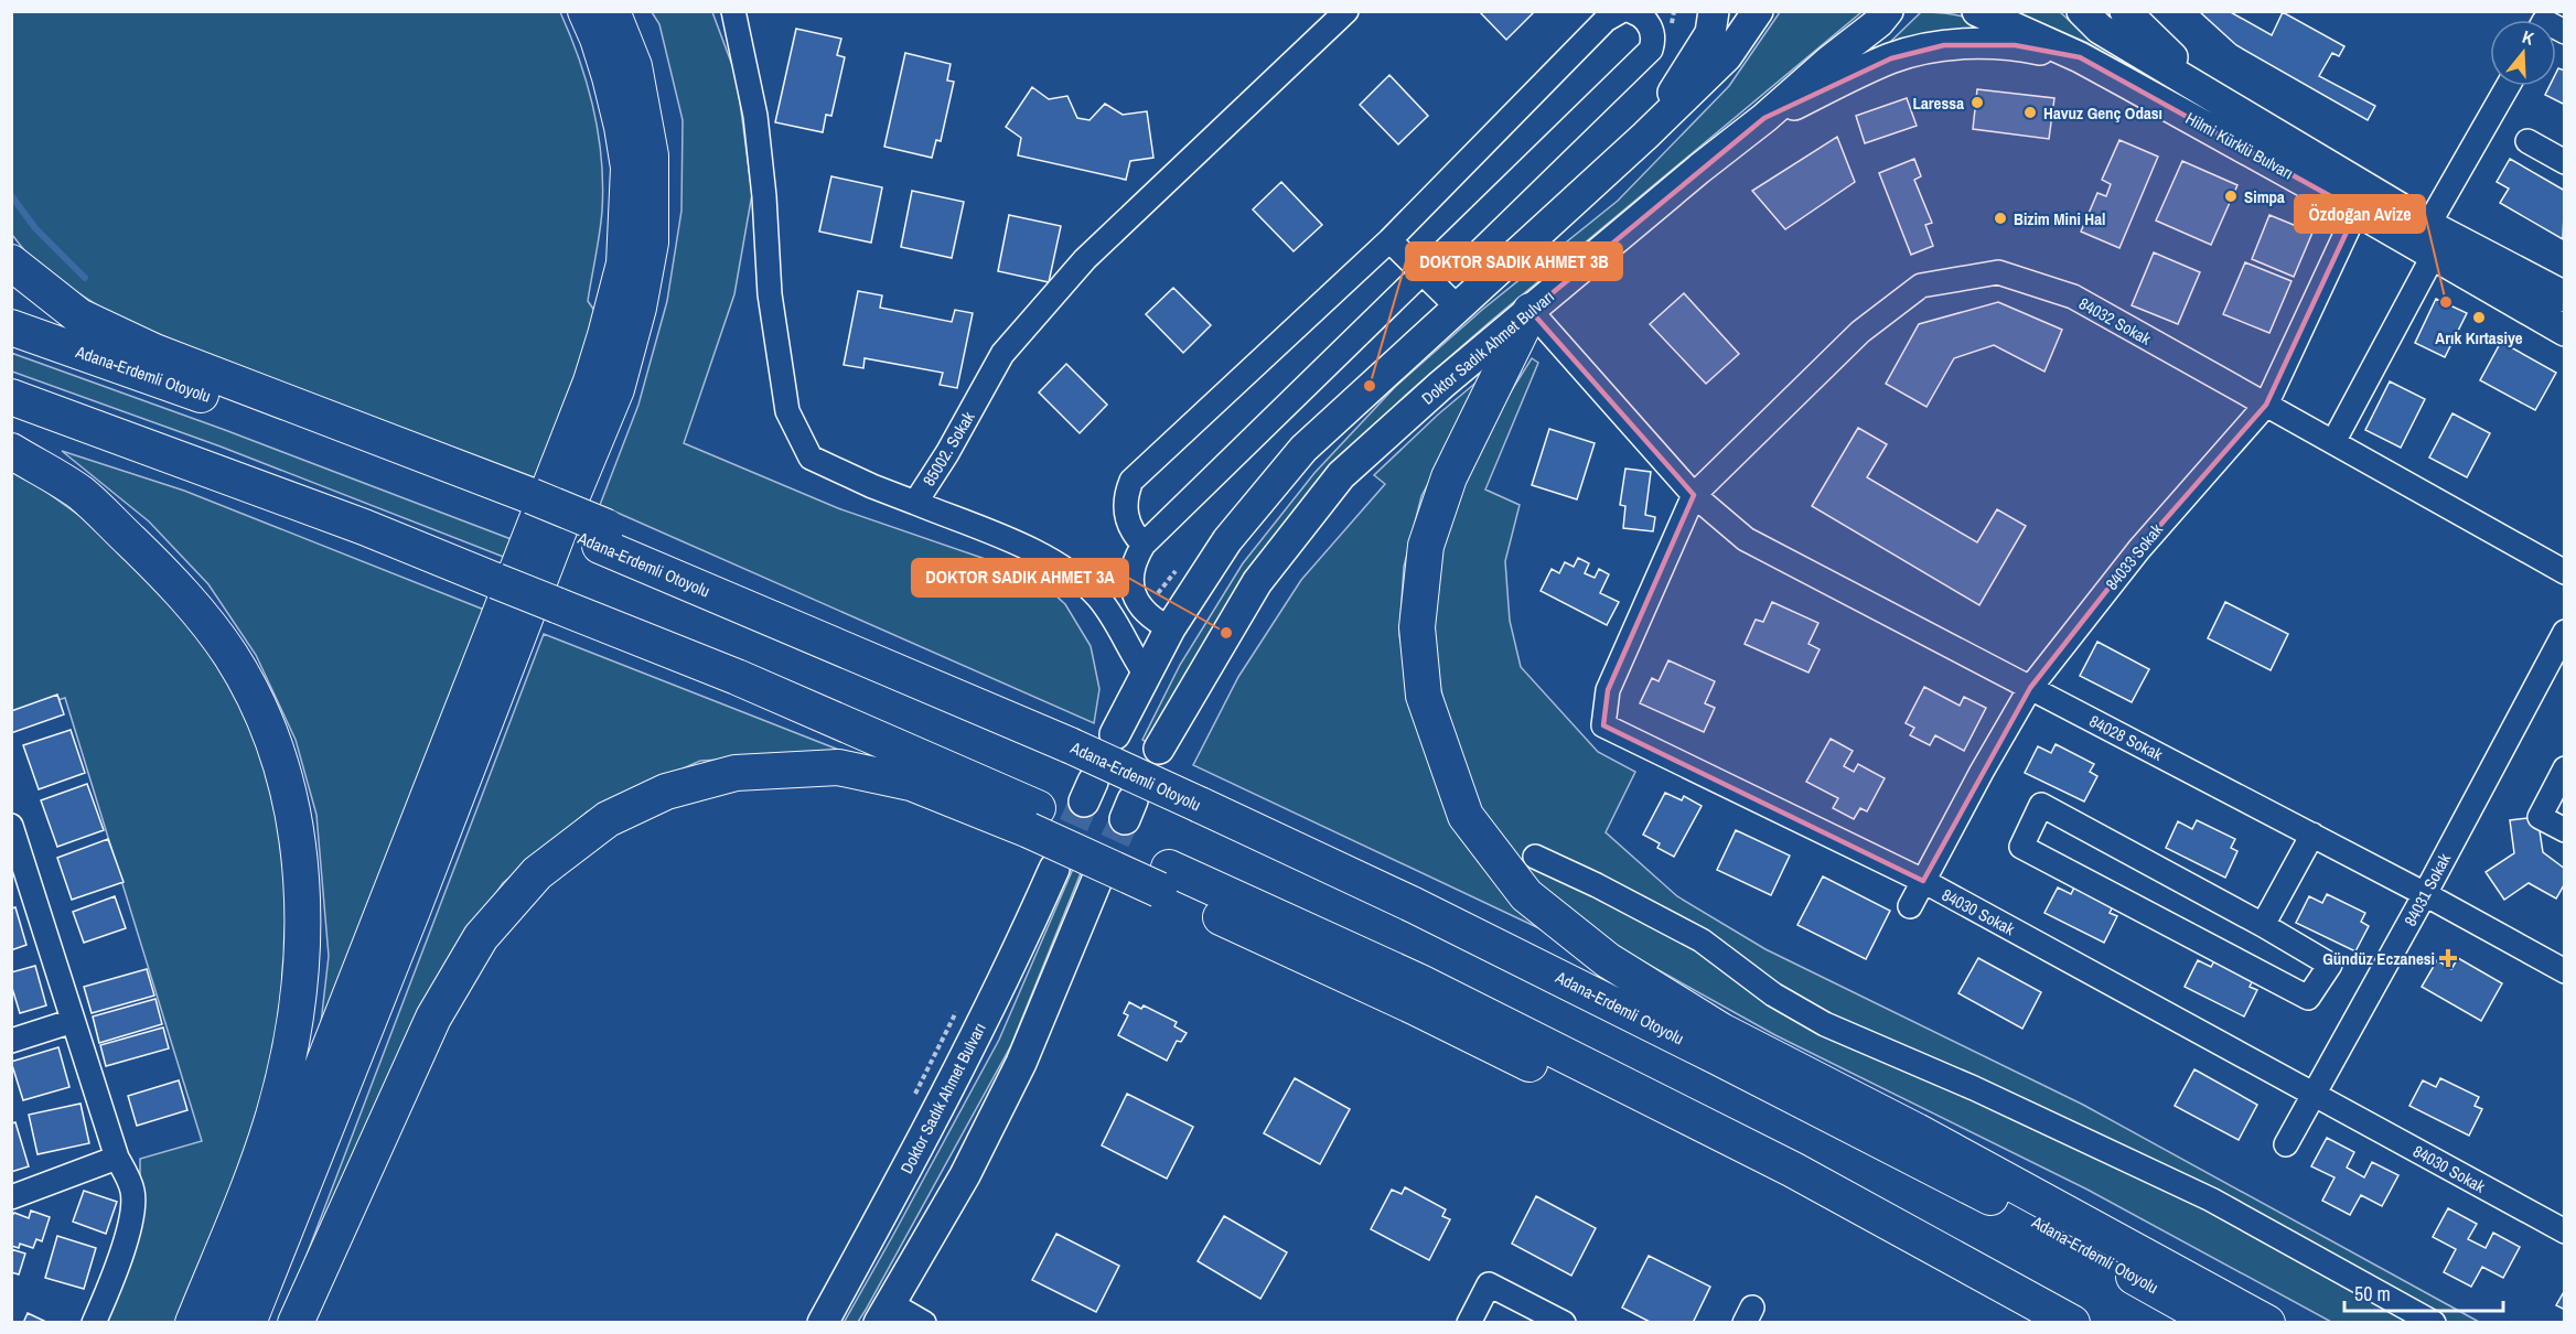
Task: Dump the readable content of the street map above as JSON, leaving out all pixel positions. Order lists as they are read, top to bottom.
{
  "streets": {
    "highway": ["Adana-Erdemli Otoyolu"],
    "main road": ["Hilmi Kürklü Bulvarı", "Doktor Sadık Ahmet Bulvarı"],
    "street": [
      "84032 Sokak",
      "85002. Sokak",
      "84033 Sokak",
      "84028 Sokak",
      "84031 Sokak",
      "84030 Sokak"
    ]
  },
  "crossings": [
    ["Hilmi Kürklü Bulvarı", "84033 Sokak"],
    ["84032 Sokak", "84033 Sokak"],
    ["84032 Sokak", "84028 Sokak"],
    ["84032 Sokak", "84030 Sokak"],
    ["Doktor Sadık Ahmet Bulvarı", "84028 Sokak"],
    ["84033 Sokak", "84028 Sokak"],
    ["84033 Sokak", "84030 Sokak"],
    ["84028 Sokak", "84031 Sokak"],
    ["84028 Sokak", "84030 Sokak"],
    ["84031 Sokak", "84030 Sokak"]
  ],
  "places": {
    "other": [
      "Laressa",
      "Havuz Genç Odası",
      "Simpa",
      "Bizim Mini Hal",
      "Özdoğan Avize",
      "Arık Kırtasiye",
      "DOKTOR SADIK AHMET 3B",
      "DOKTOR SADIK AHMET 3A"
    ],
    "health": ["Gündüz Eczanesi"]
  },
  "scale_bar": "50 m",
  "north": "top"
}
